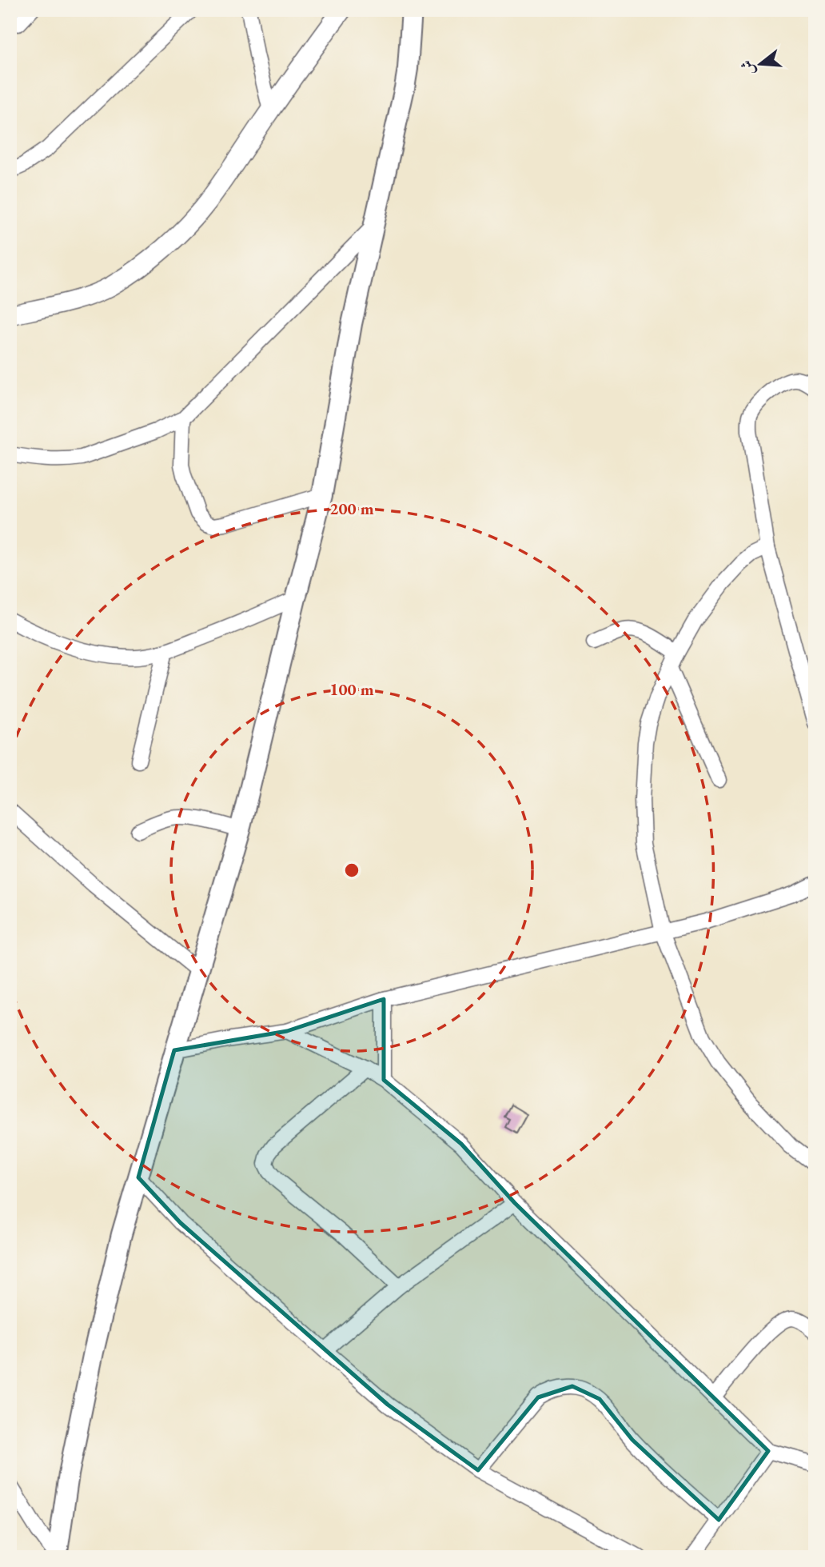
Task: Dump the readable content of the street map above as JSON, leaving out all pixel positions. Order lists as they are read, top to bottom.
{
  "north": "left",
  "rings": ["200 m", "100 m"]
}
